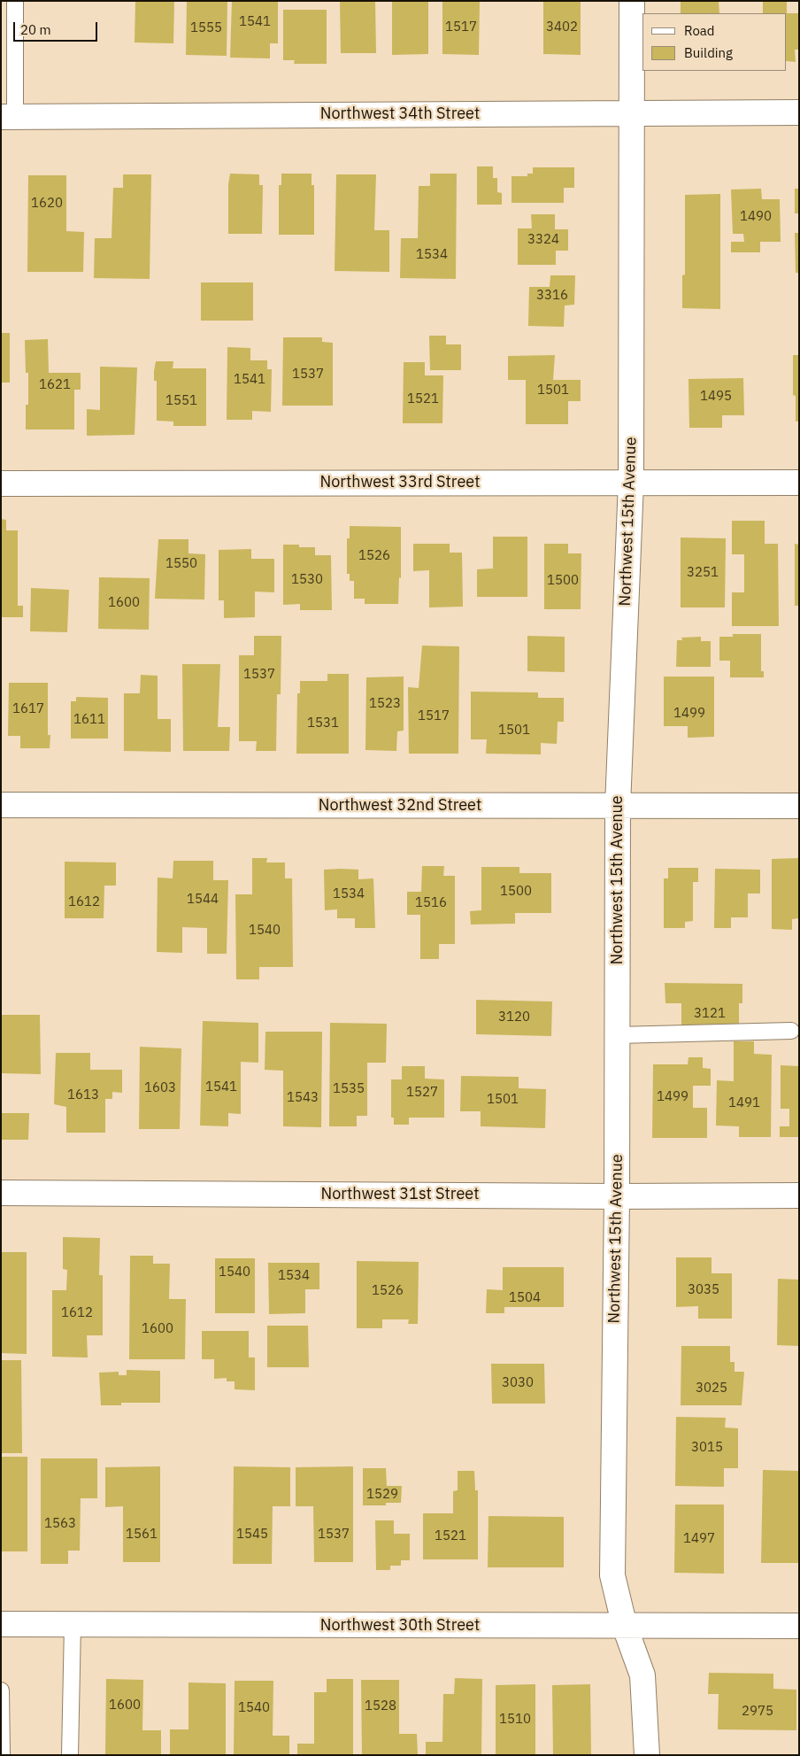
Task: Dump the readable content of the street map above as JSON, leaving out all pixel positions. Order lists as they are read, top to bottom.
{
  "streets": {
    "street": [
      "Northwest 34th Street",
      "Northwest 33rd Street",
      "Northwest 15th Avenue",
      "Northwest 32nd Street",
      "Northwest 31st Street",
      "Northwest 30th Street"
    ]
  },
  "crossings": [
    ["Northwest 34th Street", "Northwest 15th Avenue"],
    ["Northwest 33rd Street", "Northwest 15th Avenue"],
    ["Northwest 15th Avenue", "Northwest 32nd Street"],
    ["Northwest 15th Avenue", "Northwest 31st Street"],
    ["Northwest 15th Avenue", "Northwest 30th Street"]
  ],
  "house_numbers": [
    "1541",
    "1517",
    "3402",
    "1555",
    "1620",
    "1490",
    "3324",
    "1534",
    "3316",
    "1537",
    "1541",
    "1621",
    "1501",
    "1495",
    "1521",
    "1551",
    "1526",
    "1550",
    "3251",
    "1530",
    "1500",
    "1600",
    "1537",
    "1523",
    "1617",
    "1499",
    "1517",
    "1611",
    "1531",
    "1501",
    "1500",
    "1534",
    "1544",
    "1612",
    "1516",
    "1540",
    "3121",
    "3120",
    "1541",
    "1603",
    "1535",
    "1527",
    "1613",
    "1499",
    "1543",
    "1501",
    "1491",
    "1540",
    "1534",
    "3035",
    "1526",
    "1504",
    "1612",
    "1600",
    "3030",
    "3025",
    "3015",
    "1529",
    "1563",
    "1561",
    "1545",
    "1537",
    "1521",
    "1497",
    "1600",
    "1528",
    "1540",
    "2975",
    "1510"
  ],
  "legend": ["Road", "Building"],
  "scale_bar": "20 m"
}
